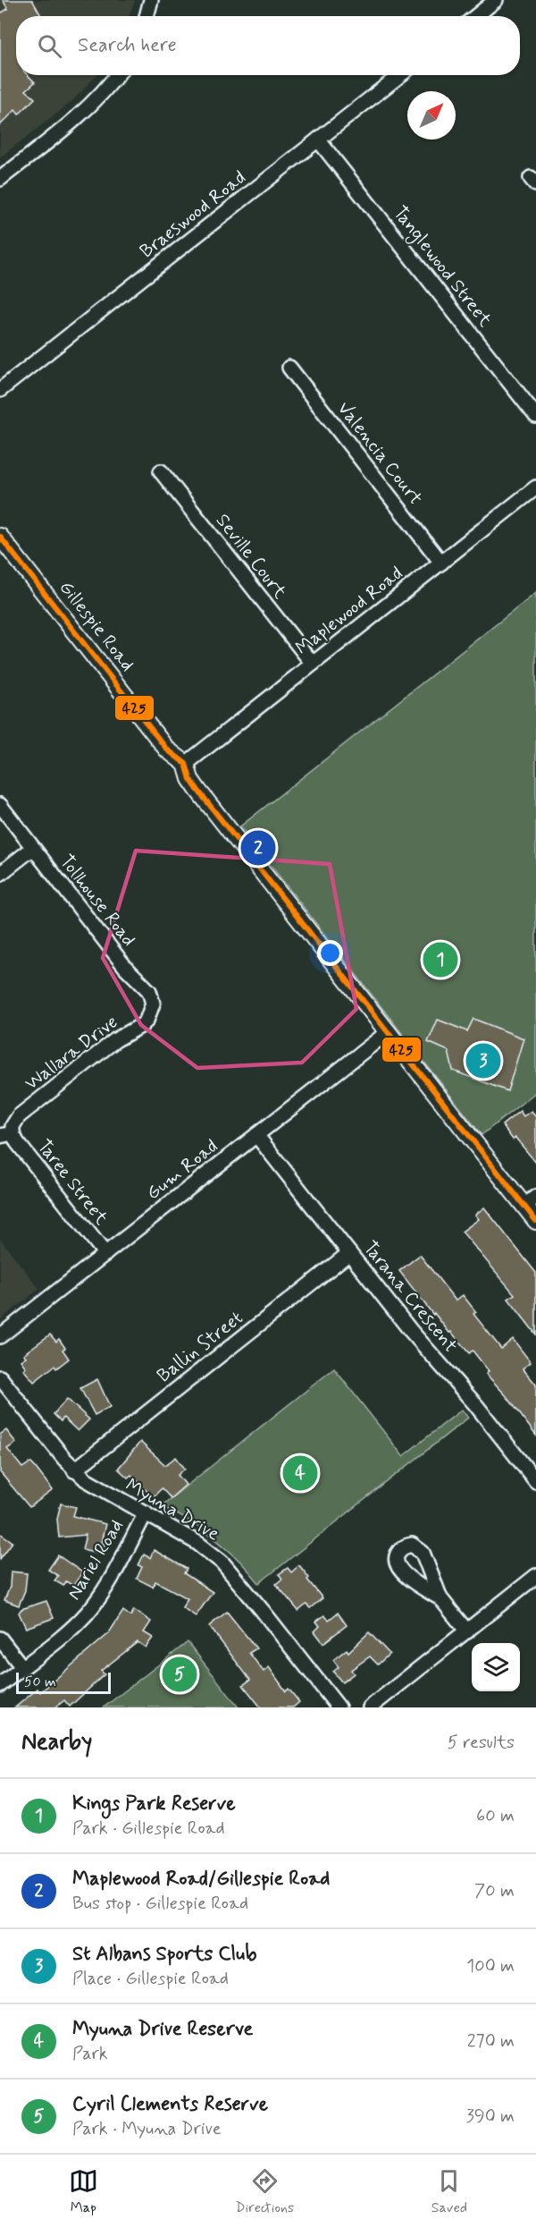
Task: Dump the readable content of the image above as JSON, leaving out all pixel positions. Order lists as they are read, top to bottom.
{
  "streets": {
    "street": [
      "Braeswood Road",
      "Tanglewood Street",
      "Valencia Court",
      "Seville Court",
      "Maplewood Road",
      "Gillespie Road",
      "Tollhouse Road",
      "Wallara Drive",
      "Gum Road",
      "Taree Street",
      "Tarana Crescent",
      "Ballin Street",
      "Myuna Drive",
      "Nariel Road"
    ]
  },
  "crossings": [
    ["Braeswood Road", "Tanglewood Street"],
    ["Valencia Court", "Maplewood Road"],
    ["Seville Court", "Maplewood Road"],
    ["Maplewood Road", "Gillespie Road"],
    ["Gillespie Road", "Gum Road"],
    ["Tollhouse Road", "Wallara Drive"],
    ["Wallara Drive", "Taree Street"],
    ["Gum Road", "Taree Street"],
    ["Gum Road", "Tarana Crescent"],
    ["Tarana Crescent", "Ballin Street"],
    ["Ballin Street", "Myuna Drive"],
    ["Myuna Drive", "Nariel Road"]
  ],
  "lines": ["transit line 425"],
  "scale_bar": "50 m",
  "north": "top right",
  "page": {
    "search": "Search here",
    "pins": [
      "2",
      "1",
      "3",
      "4",
      "5"
    ],
    "scale": "50 m",
    "heading": ["Nearby", "5 results"],
    "list": [
      {
        "mark": "1",
        "name": "Kings Park Reserve",
        "note": "Park · Gillespie Road",
        "value": "60 m"
      },
      {
        "mark": "2",
        "name": "Maplewood Road/Gillespie Road",
        "note": "Bus stop · Gillespie Road",
        "value": "70 m"
      },
      {
        "mark": "3",
        "name": "St Albans Sports Club",
        "note": "Place · Gillespie Road",
        "value": "100 m"
      },
      {
        "mark": "4",
        "name": "Myuna Drive Reserve",
        "note": "Park",
        "value": "270 m"
      },
      {
        "mark": "5",
        "name": "Cyril Clements Reserve",
        "note": "Park · Myuna Drive",
        "value": "390 m"
      }
    ],
    "nav": ["Map", "Directions", "Saved"]
  }
}
